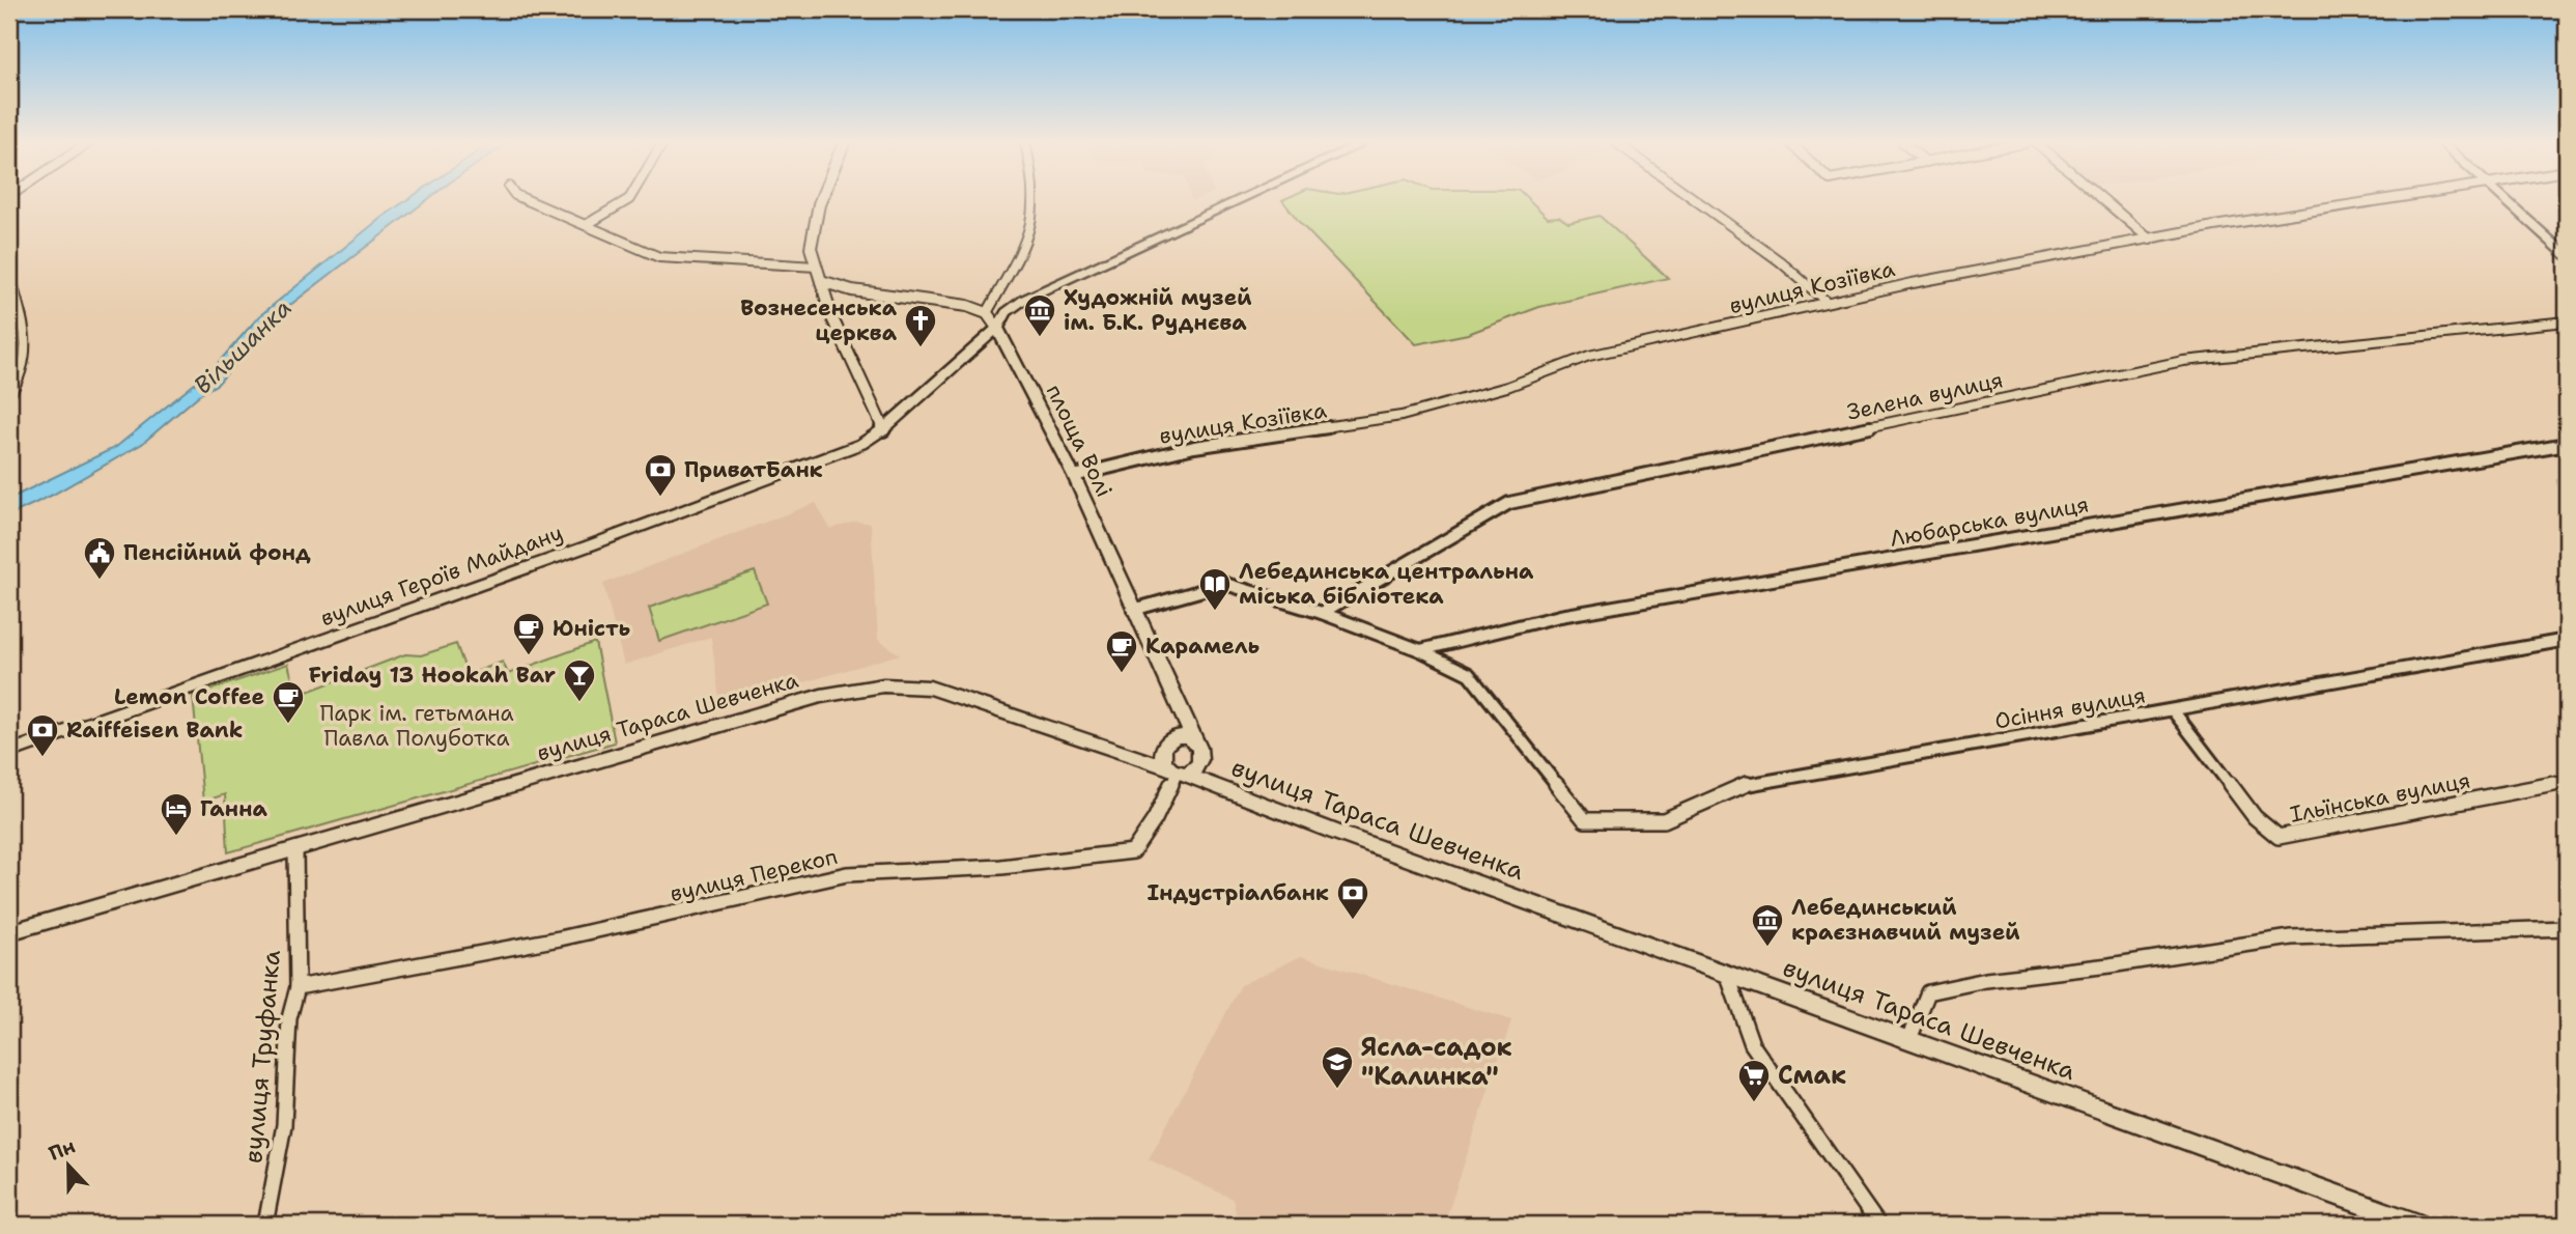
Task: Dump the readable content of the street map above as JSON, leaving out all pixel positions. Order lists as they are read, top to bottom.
{
  "streets": {
    "main road": ["площа Волі", "вулиця Героїв Майдану", "вулиця Тараса Шевченка"],
    "street": [
      "вулиця Козіївка",
      "Зелена вулиця",
      "Любарська вулиця",
      "Осіння вулиця",
      "Ільїнська вулиця",
      "вулиця Перекоп",
      "вулиця Труфанка"
    ]
  },
  "crossings": [
    ["вулиця Козіївка", "площа Волі"],
    ["площа Волі", "вулиця Тараса Шевченка"],
    ["площа Волі", "вулиця Перекоп"],
    ["Любарська вулиця", "Осіння вулиця"],
    ["Осіння вулиця", "Ільїнська вулиця"],
    ["вулиця Тараса Шевченка", "вулиця Перекоп"],
    ["вулиця Тараса Шевченка", "вулиця Труфанка"],
    ["вулиця Перекоп", "вулиця Труфанка"]
  ],
  "water": ["Вільшанка"],
  "parks": ["Парк ім. гетьмана Павла Полуботка"],
  "places": {
    "museum": ["Художній музей ім. Б.К. Руднєва", "Лебединський краєзнавчий музей"],
    "church": ["Вознесенська церква"],
    "bank": ["ПриватБанк", "Raiffeisen Bank", "Індустріалбанк"],
    "public building": ["Пенсійний фонд"],
    "library": ["Лебединська центральна міська бібліотека"],
    "cafe": ["Юність", "Карамель", "Lemon Coffee"],
    "bar": ["Friday 13 Hookah Bar"],
    "hotel": ["Ганна"],
    "school or university": ["Ясла-садок \"Калинка\""],
    "supermarket": ["Смак"]
  },
  "north": "top"
}
